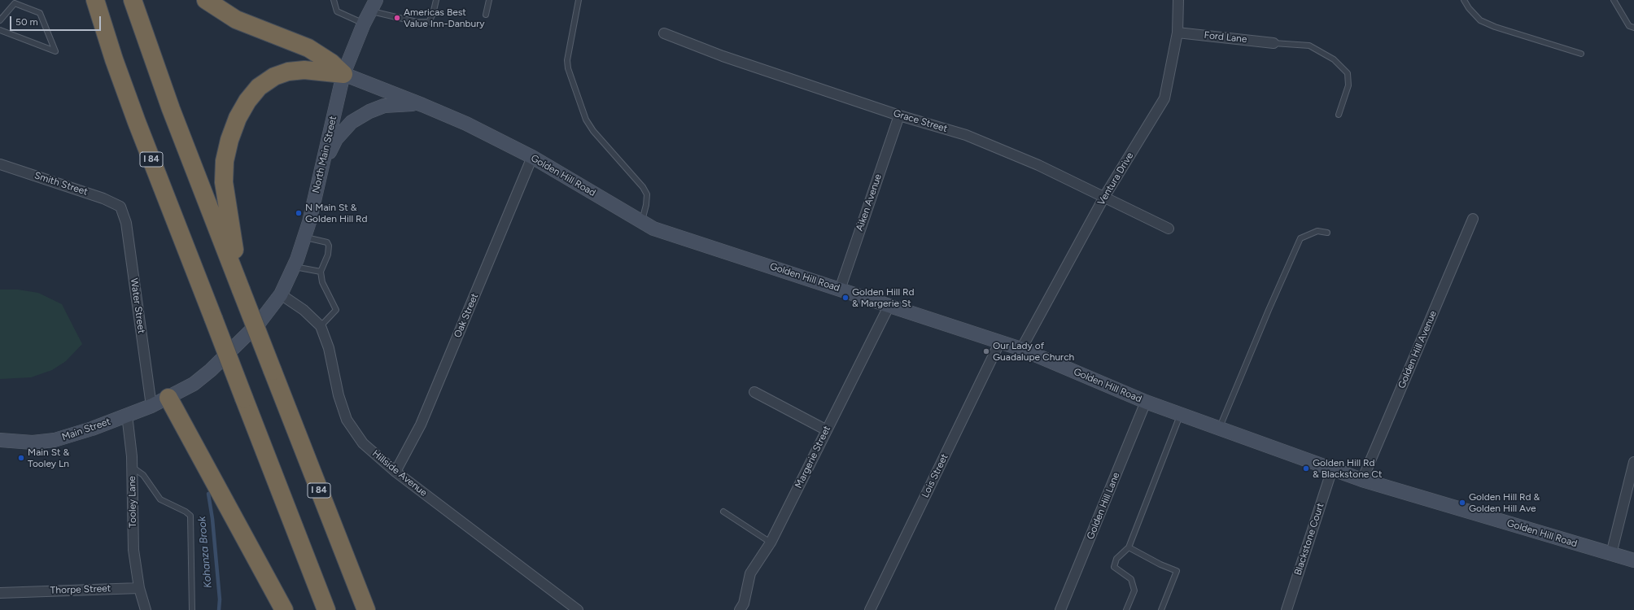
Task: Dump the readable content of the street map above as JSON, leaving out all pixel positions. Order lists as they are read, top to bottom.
{
  "streets": {
    "highway": ["I 84"],
    "street": [
      "Ford Lane",
      "Grace Street",
      "North Main Street",
      "Golden Hill Road",
      "Ventura Drive",
      "Smith Street",
      "Aiken Avenue",
      "Water Street",
      "Oak Street",
      "Golden Hill Avenue",
      "Main Street",
      "Margerie Street",
      "Hillside Avenue",
      "Lois Street",
      "Tooley Lane",
      "Golden Hill Lane",
      "Blackstone Court",
      "Thorpe Street"
    ]
  },
  "crossings": [
    ["Ford Lane", "Ventura Drive"],
    ["Grace Street", "Ventura Drive"],
    ["Grace Street", "Aiken Avenue"],
    ["North Main Street", "Golden Hill Road"],
    ["North Main Street", "Main Street"],
    ["North Main Street", "Hillside Avenue"],
    ["Golden Hill Road", "Ventura Drive"],
    ["Golden Hill Road", "Aiken Avenue"],
    ["Golden Hill Road", "Oak Street"],
    ["Golden Hill Road", "Golden Hill Avenue"],
    ["Golden Hill Road", "Margerie Street"],
    ["Golden Hill Road", "Lois Street"],
    ["Golden Hill Road", "Golden Hill Lane"],
    ["Golden Hill Road", "Blackstone Court"],
    ["Smith Street", "Water Street"],
    ["Water Street", "Main Street"],
    ["Oak Street", "Hillside Avenue"],
    ["Main Street", "Tooley Lane"],
    ["Tooley Lane", "Thorpe Street"]
  ],
  "water": ["Kohanza Brook"],
  "places": [
    "Americas Best Value Inn-Danbury",
    "N Main St & Golden Hill Rd",
    "Golden Hill Rd & Margerie St",
    "Our Lady of Guadalupe Church",
    "Main St & Tooley Ln",
    "Golden Hill Rd & Blackstone Ct",
    "Golden Hill Rd & Golden Hill Ave"
  ],
  "scale_bar": "50 m"
}
